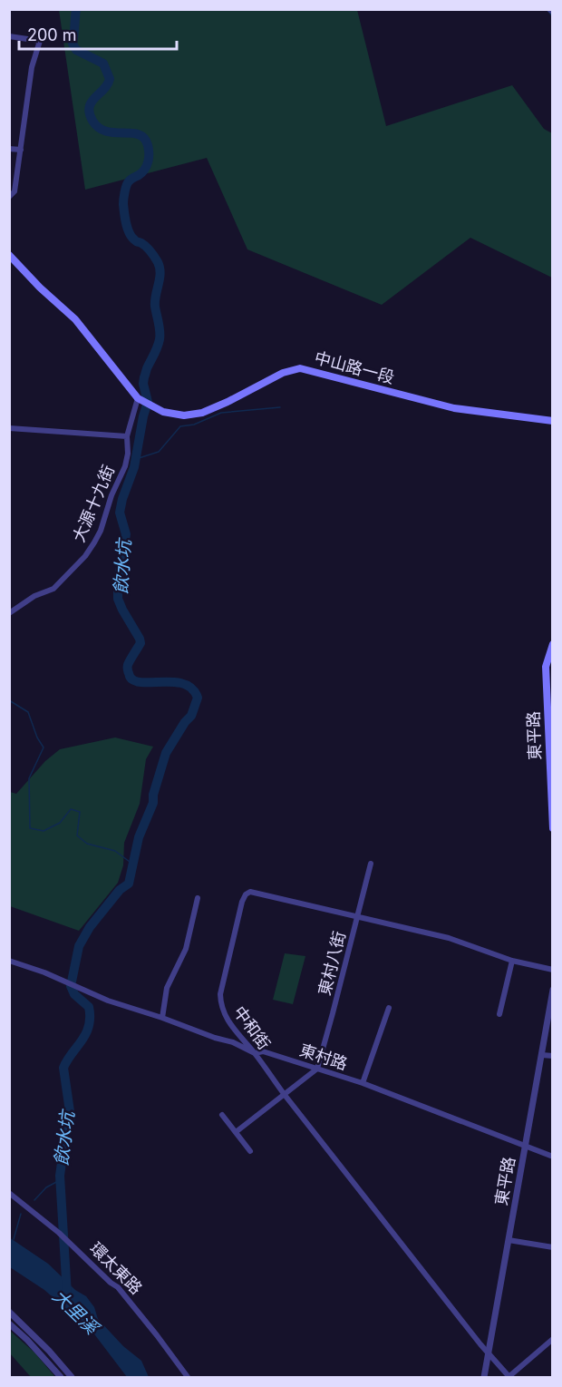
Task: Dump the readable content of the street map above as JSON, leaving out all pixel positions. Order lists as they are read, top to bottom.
{
  "streets": {
    "main road": ["中山路一段", "東平路"],
    "street": [
      "大源十九街",
      "東村八街",
      "中和街",
      "東村路",
      "環太東路"
    ]
  },
  "crossings": [
    ["中山路一段", "大源十九街"],
    ["東平路", "中和街"],
    ["東平路", "東村路"],
    ["東村八街", "中和街"],
    ["東村八街", "東村路"],
    ["中和街", "東村路"]
  ],
  "water": ["飲水坑", "大里溪"],
  "scale_bar": "200 m"
}
